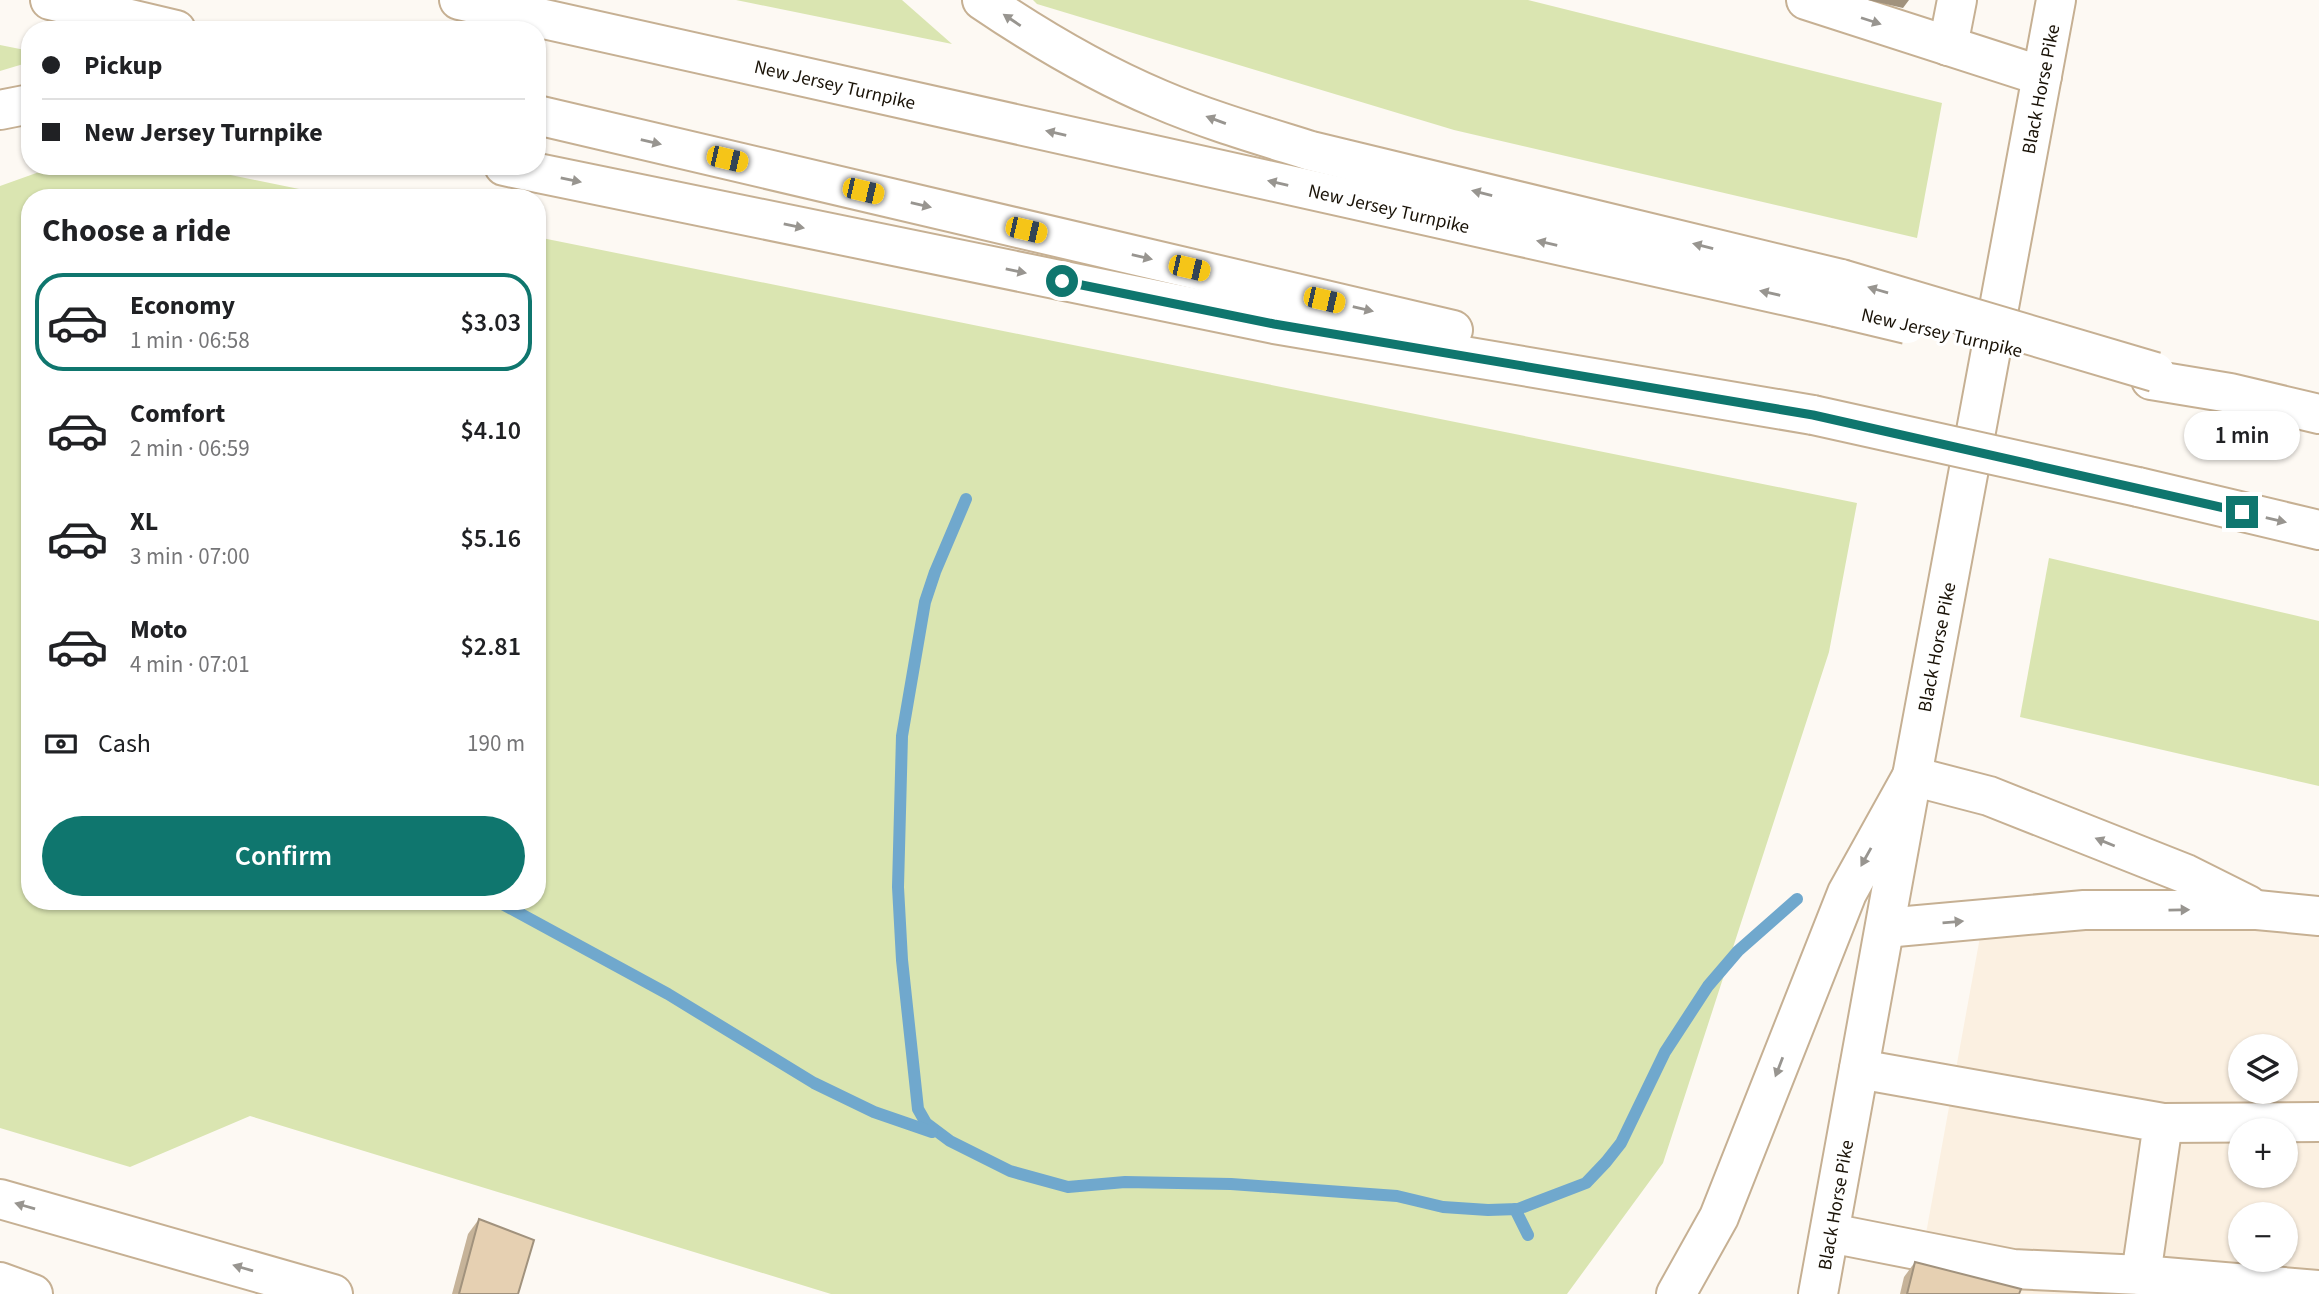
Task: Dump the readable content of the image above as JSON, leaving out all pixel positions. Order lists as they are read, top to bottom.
{
  "streets": {
    "main road": ["New Jersey Turnpike", "Black Horse Pike"]
  },
  "page": {
    "banner": ["Pickup", "New Jersey Turnpike"],
    "heading": "Choose a ride",
    "list": [
      {
        "name": "Economy",
        "note": "1 min · 06:58",
        "value": "$3.03"
      },
      {
        "name": "Comfort",
        "note": "2 min · 06:59",
        "value": "$4.10"
      },
      {
        "name": "XL",
        "note": "3 min · 07:00",
        "value": "$5.16"
      },
      {
        "name": "Moto",
        "note": "4 min · 07:01",
        "value": "$2.81"
      }
    ],
    "bubble": "1 min",
    "pay": ["Cash", "190 m"],
    "buttons": "Confirm",
    "map_buttons": ["+", "−"]
  }
}
